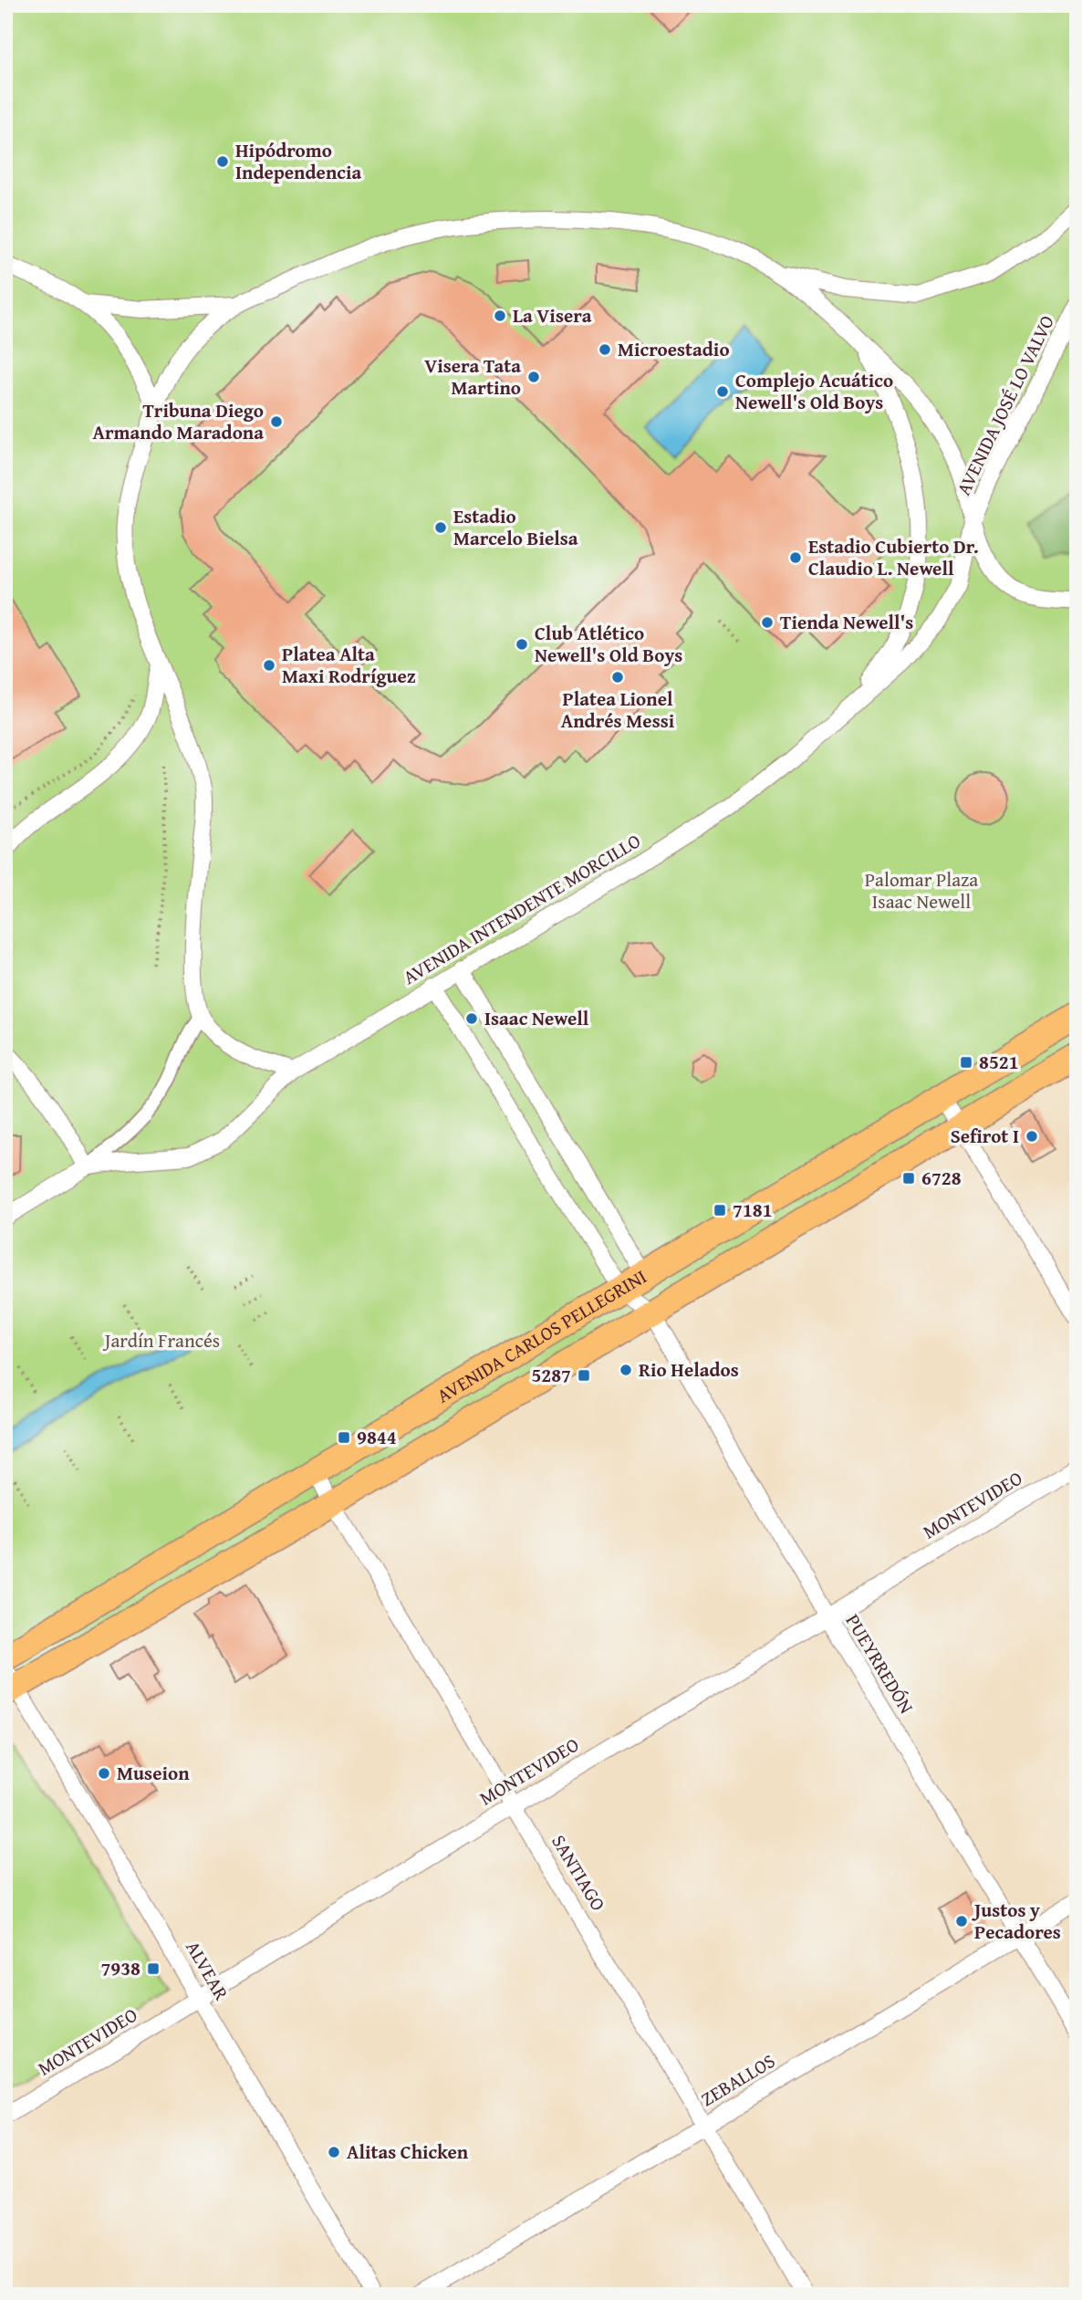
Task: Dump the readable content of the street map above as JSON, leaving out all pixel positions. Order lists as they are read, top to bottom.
{
  "streets": {
    "main road": ["AVENIDA CARLOS PELLEGRINI"],
    "street": [
      "AVENIDA JOSÉ LO VALVO",
      "AVENIDA INTENDENTE MORCILLO",
      "MONTEVIDEO",
      "PUEYRREDÓN",
      "SANTIAGO",
      "ALVEAR",
      "ZEBALLOS"
    ]
  },
  "crossings": [
    ["AVENIDA JOSÉ LO VALVO", "AVENIDA INTENDENTE MORCILLO"],
    ["AVENIDA CARLOS PELLEGRINI", "PUEYRREDÓN"],
    ["AVENIDA CARLOS PELLEGRINI", "SANTIAGO"],
    ["AVENIDA CARLOS PELLEGRINI", "ALVEAR"],
    ["MONTEVIDEO", "PUEYRREDÓN"],
    ["MONTEVIDEO", "SANTIAGO"],
    ["MONTEVIDEO", "ALVEAR"],
    ["PUEYRREDÓN", "ZEBALLOS"],
    ["SANTIAGO", "ZEBALLOS"]
  ],
  "parks": ["Palomar Plaza Isaac Newell", "Jardín Francés"],
  "places": {
    "other": [
      "Hipódromo Independencia",
      "La Visera",
      "Microestadio",
      "Visera Tata Martino",
      "Complejo Acuático Newell's Old Boys",
      "Tribuna Diego Armando Maradona",
      "Estadio Marcelo Bielsa",
      "Estadio Cubierto Dr. Claudio L. Newell",
      "Tienda Newell's",
      "Club Atlético Newell's Old Boys",
      "Platea Alta Maxi Rodríguez",
      "Platea Lionel Andrés Messi",
      "Isaac Newell",
      "Sefirot I",
      "Rio Helados",
      "Museion",
      "Justos y Pecadores",
      "Alitas Chicken"
    ],
    "transit": [
      "8521",
      "6728",
      "7181",
      "5287",
      "9844",
      "7938"
    ]
  }
}
